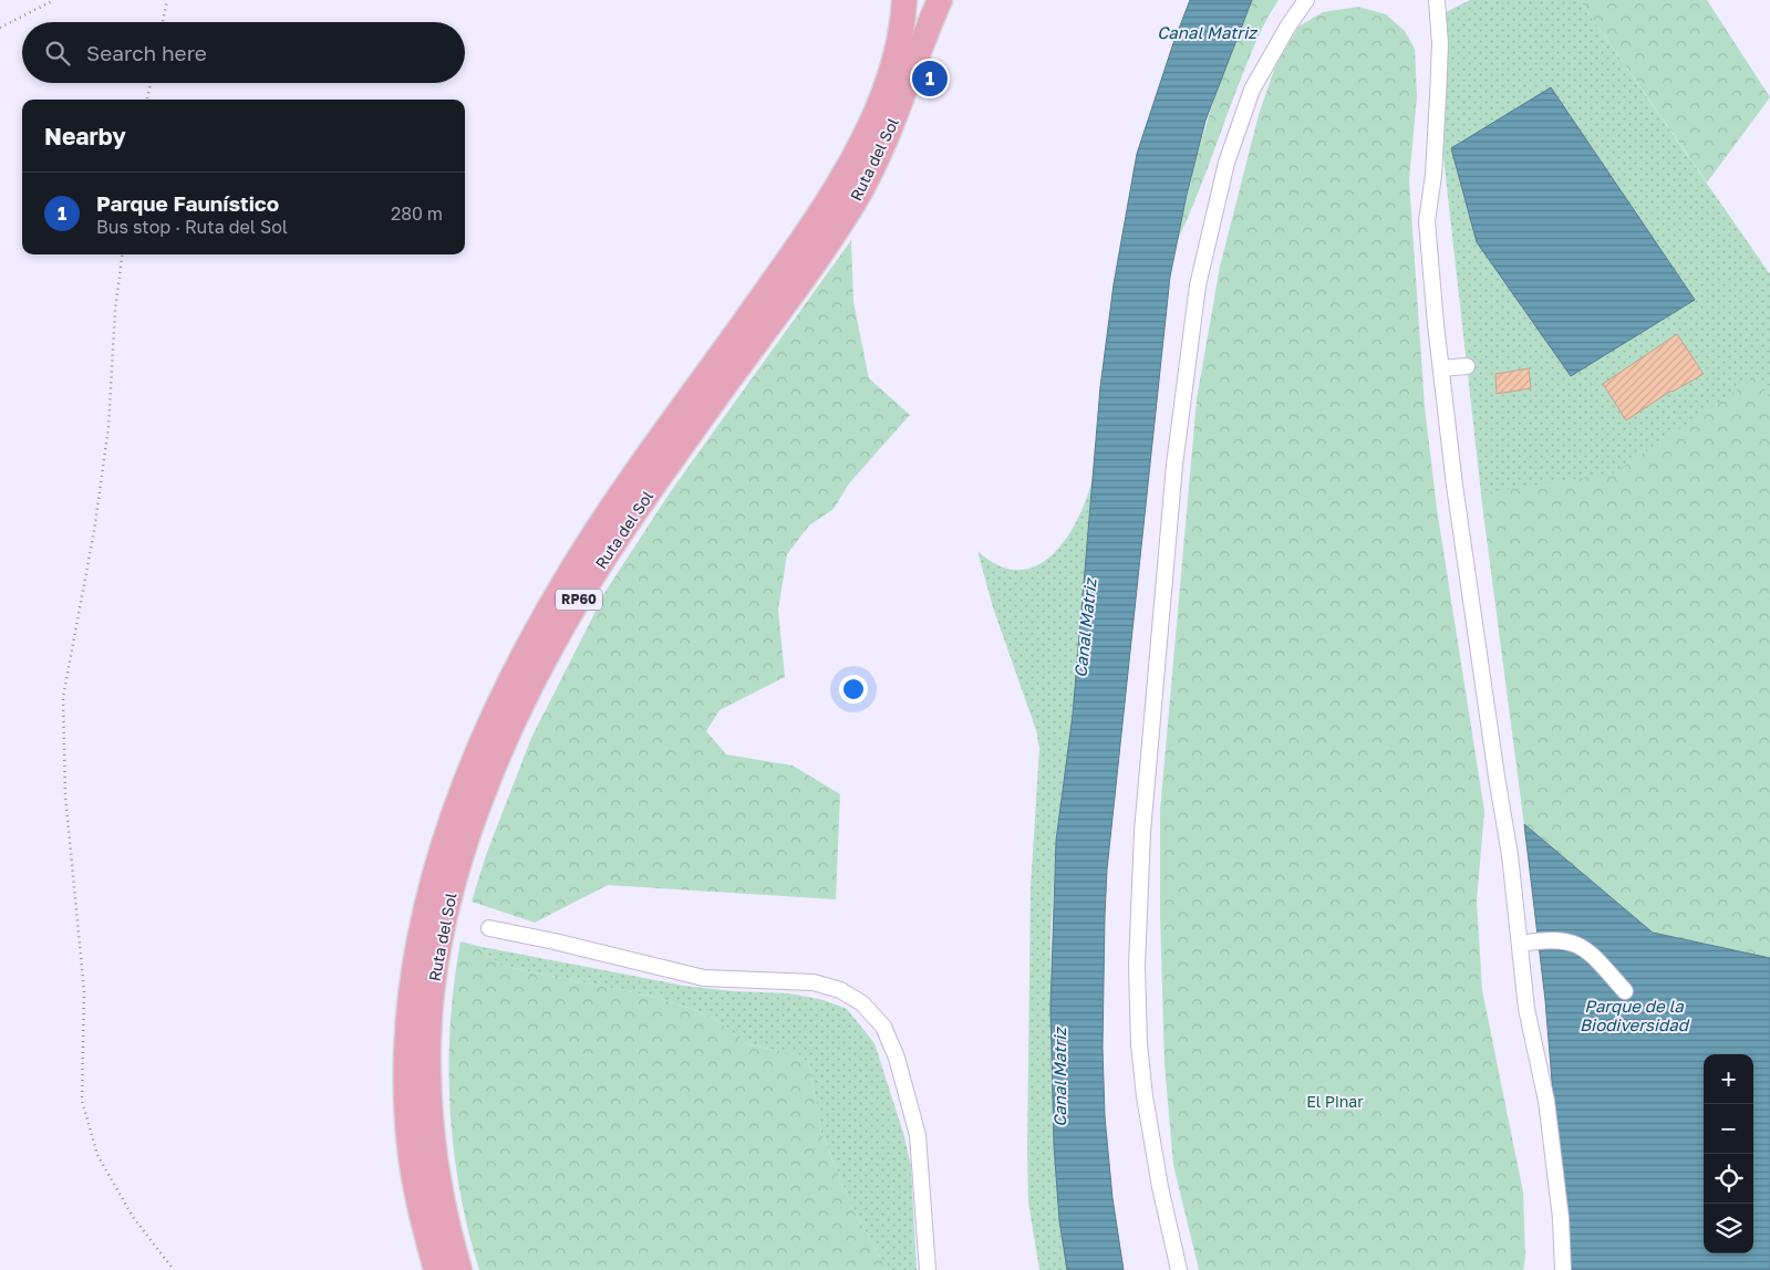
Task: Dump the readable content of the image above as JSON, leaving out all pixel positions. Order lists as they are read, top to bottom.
{
  "streets": {
    "main road": ["Ruta del Sol", "RP60"]
  },
  "water": ["Canal Matriz", "Parque de la Biodiversidad"],
  "parks": ["El Pinar"],
  "page": {
    "search": "Search here",
    "pins": "1",
    "heading": "Nearby",
    "list": [
      {
        "mark": "1",
        "name": "Parque Faunístico",
        "note": "Bus stop · Ruta del Sol",
        "value": "280 m"
      }
    ],
    "map_buttons": ["+", "−"]
  }
}
